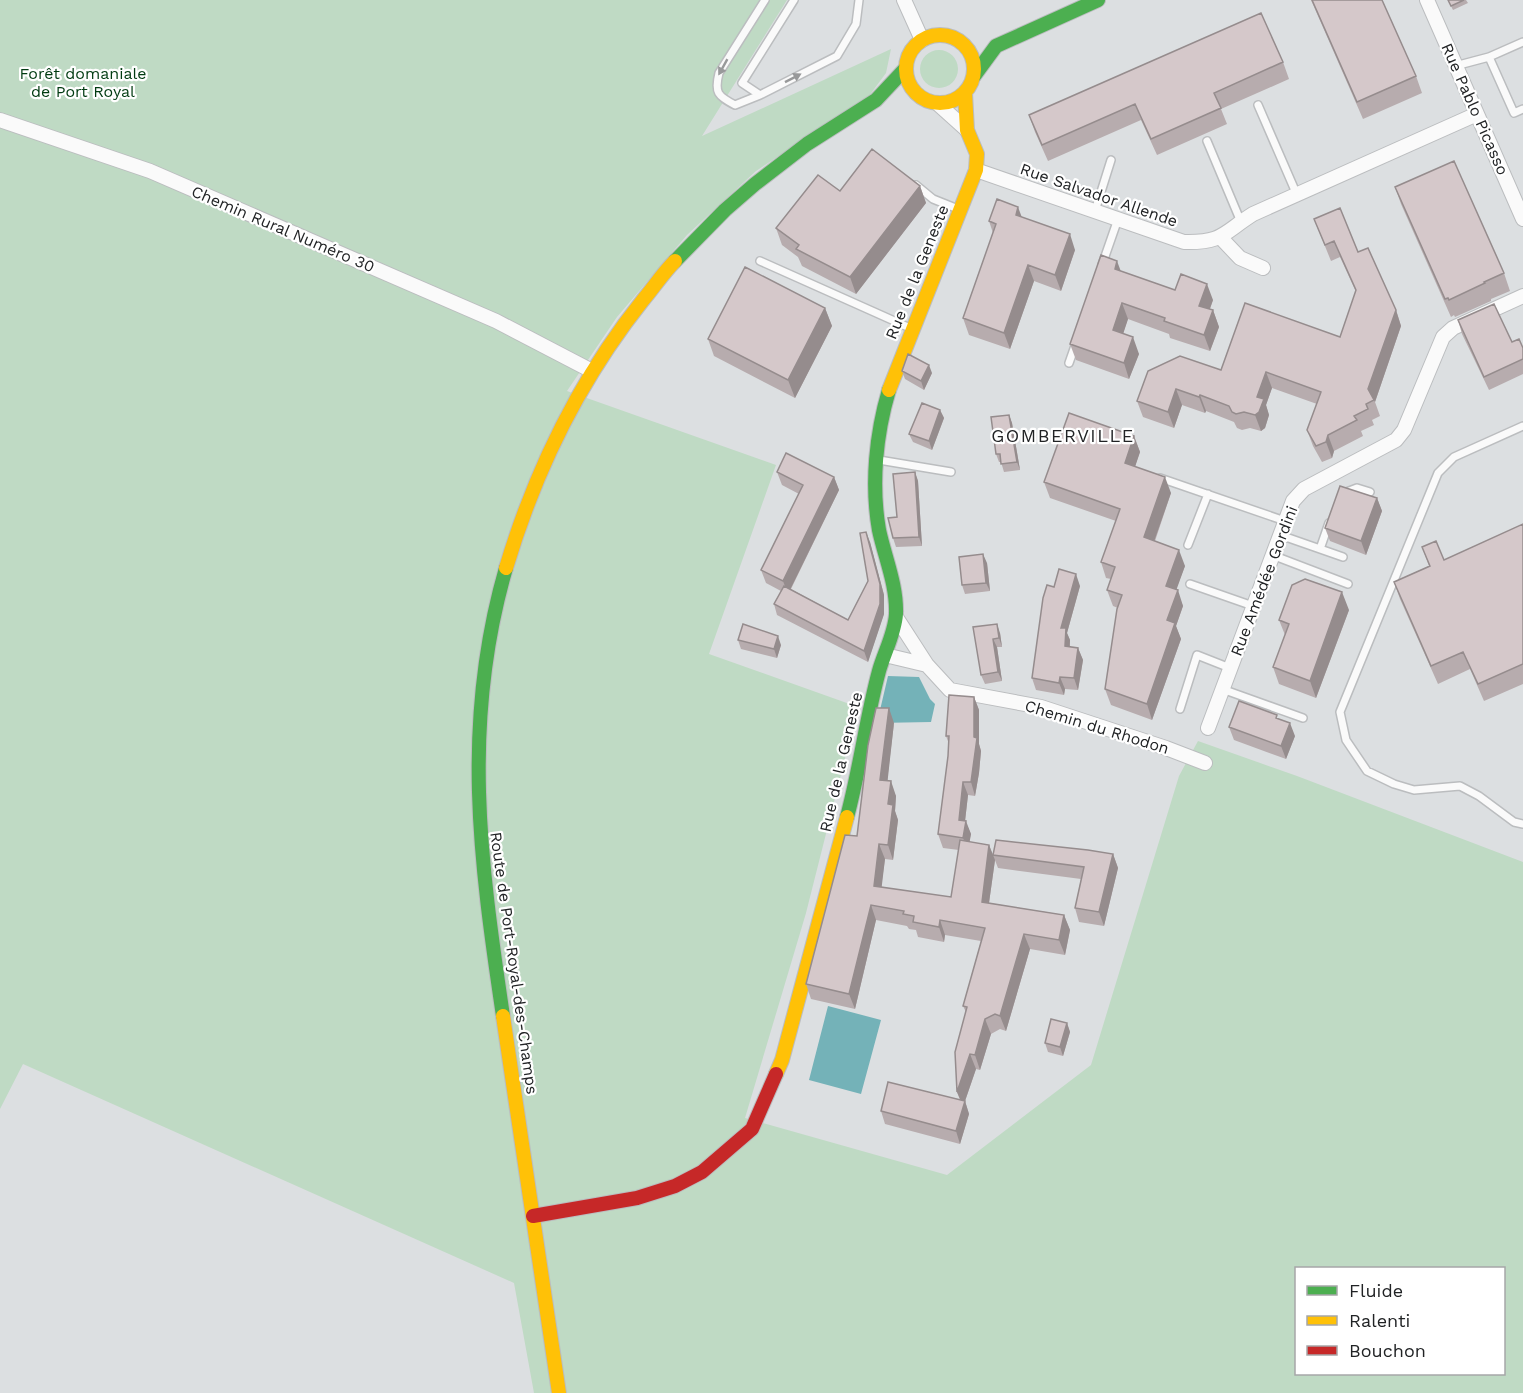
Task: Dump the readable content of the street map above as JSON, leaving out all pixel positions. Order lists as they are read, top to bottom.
{
  "streets": {
    "main road": ["Rue de la Geneste", "Route de Port-Royal-des-Champs"],
    "street": [
      "Rue Pablo Picasso",
      "Rue Salvador Allende",
      "Chemin Rural Numéro 30",
      "Rue Amédée Gordini",
      "Chemin du Rhodon"
    ]
  },
  "crossings": [
    ["Rue Salvador Allende", "Rue de la Geneste"],
    ["Chemin Rural Numéro 30", "Route de Port-Royal-des-Champs"],
    ["Rue de la Geneste", "Chemin du Rhodon"],
    ["Rue de la Geneste", "Route de Port-Royal-des-Champs"]
  ],
  "districts": ["GOMBERVILLE"],
  "parks": ["Forêt domaniale de Port Royal"],
  "legend": ["Fluide", "Ralenti", "Bouchon"]
}
